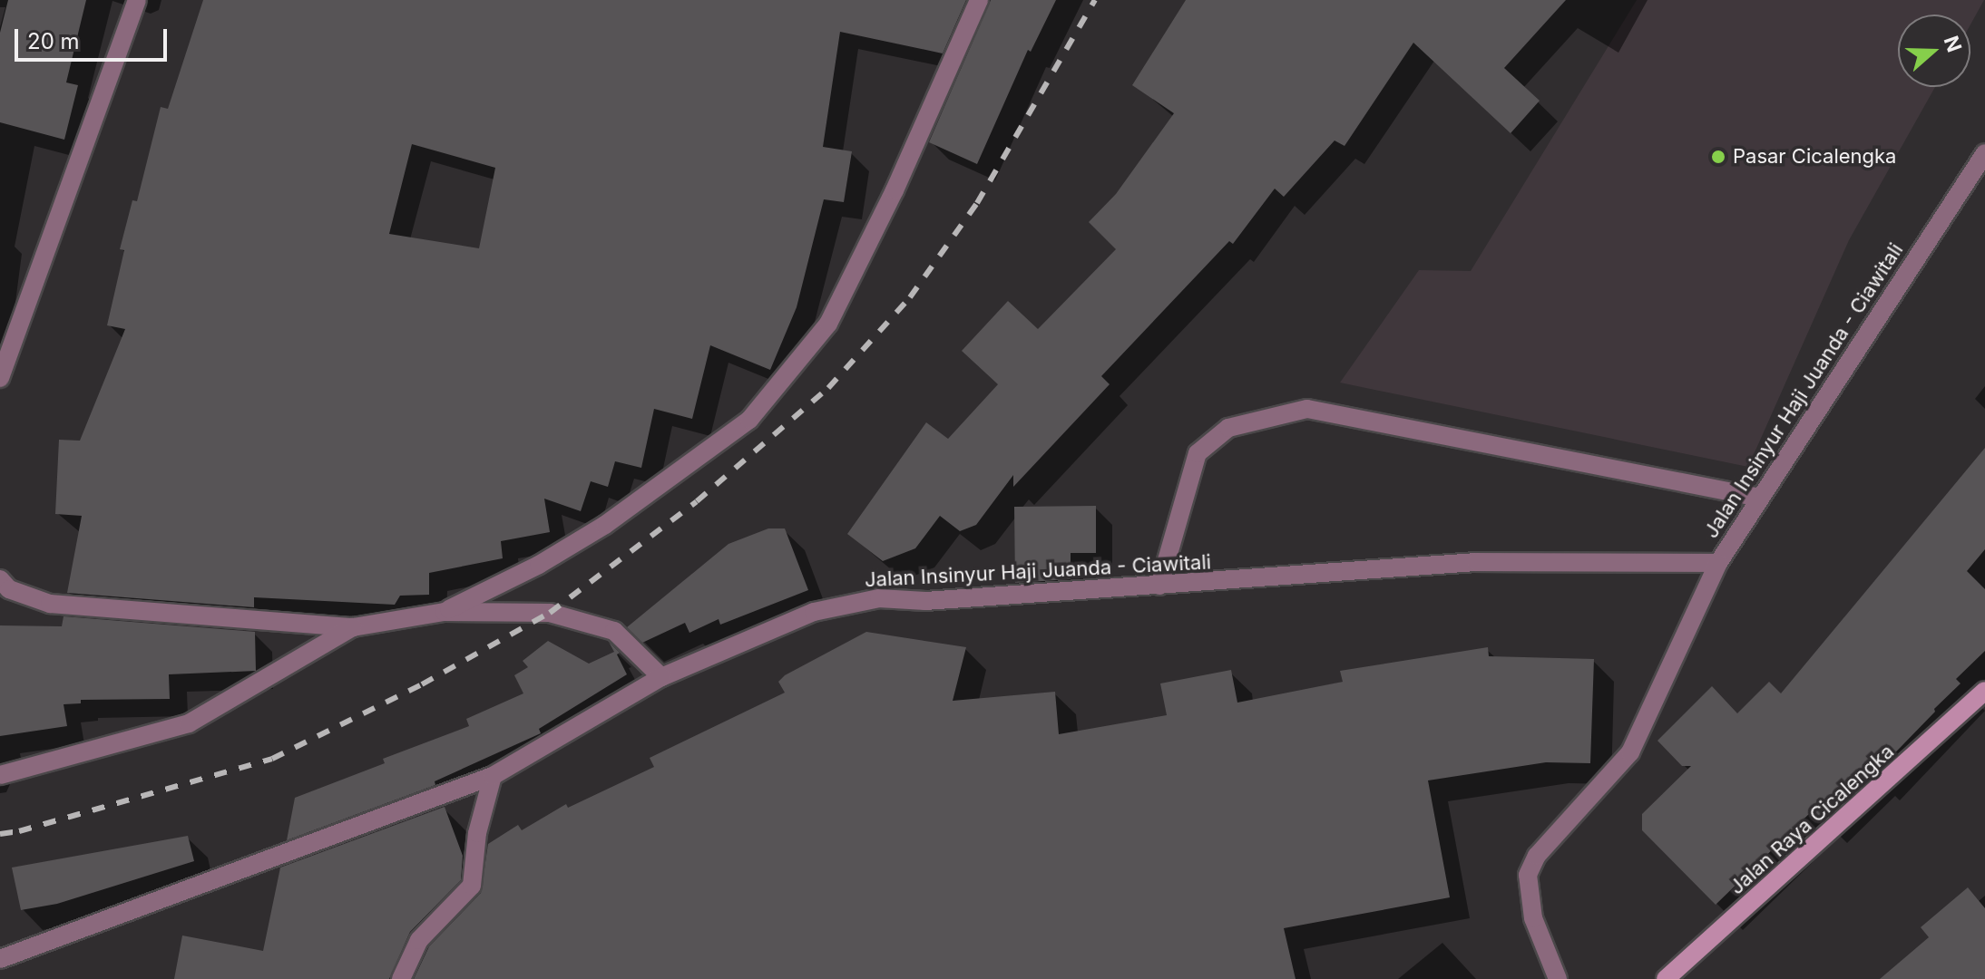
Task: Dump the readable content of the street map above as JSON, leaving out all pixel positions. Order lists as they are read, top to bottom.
{
  "streets": {
    "main road": ["Jalan Raya Cicalengka"],
    "street": ["Jalan Insinyur Haji Juanda - Ciawitali"]
  },
  "places": ["Pasar Cicalengka"],
  "scale_bar": "20 m",
  "north": "right"
}
